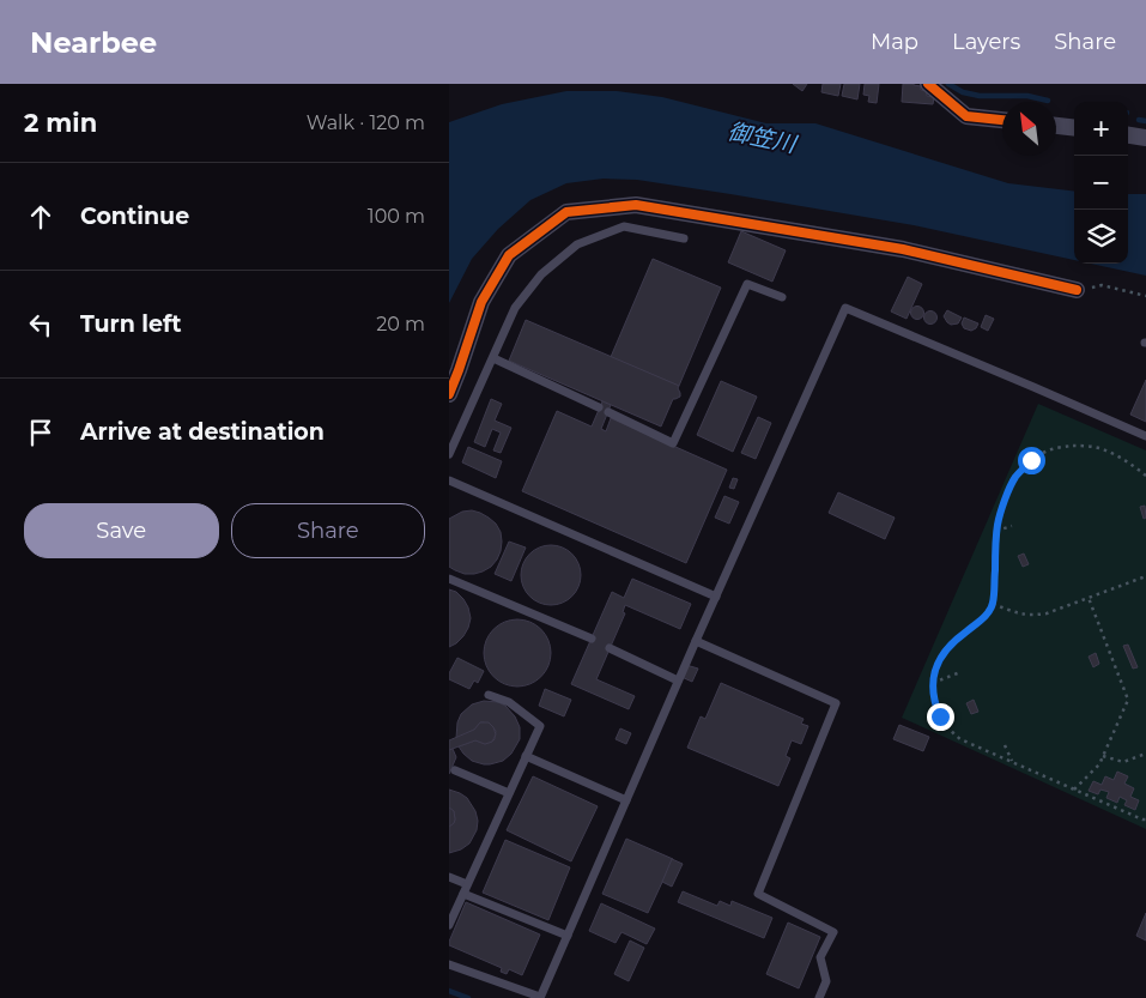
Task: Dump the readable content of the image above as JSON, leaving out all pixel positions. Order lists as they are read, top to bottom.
{
  "water": ["御笠川"],
  "north": "top left",
  "page": {
    "header": "Nearbee",
    "nav": ["Map", "Layers", "Share"],
    "heading": ["2 min", "Walk · 120 m"],
    "map_buttons": ["+", "−"],
    "list": [
      ["Continue", "100 m"],
      ["Turn left", "20 m"],
      "Arrive at destination"
    ],
    "buttons": ["Save", "Share"]
  }
}
